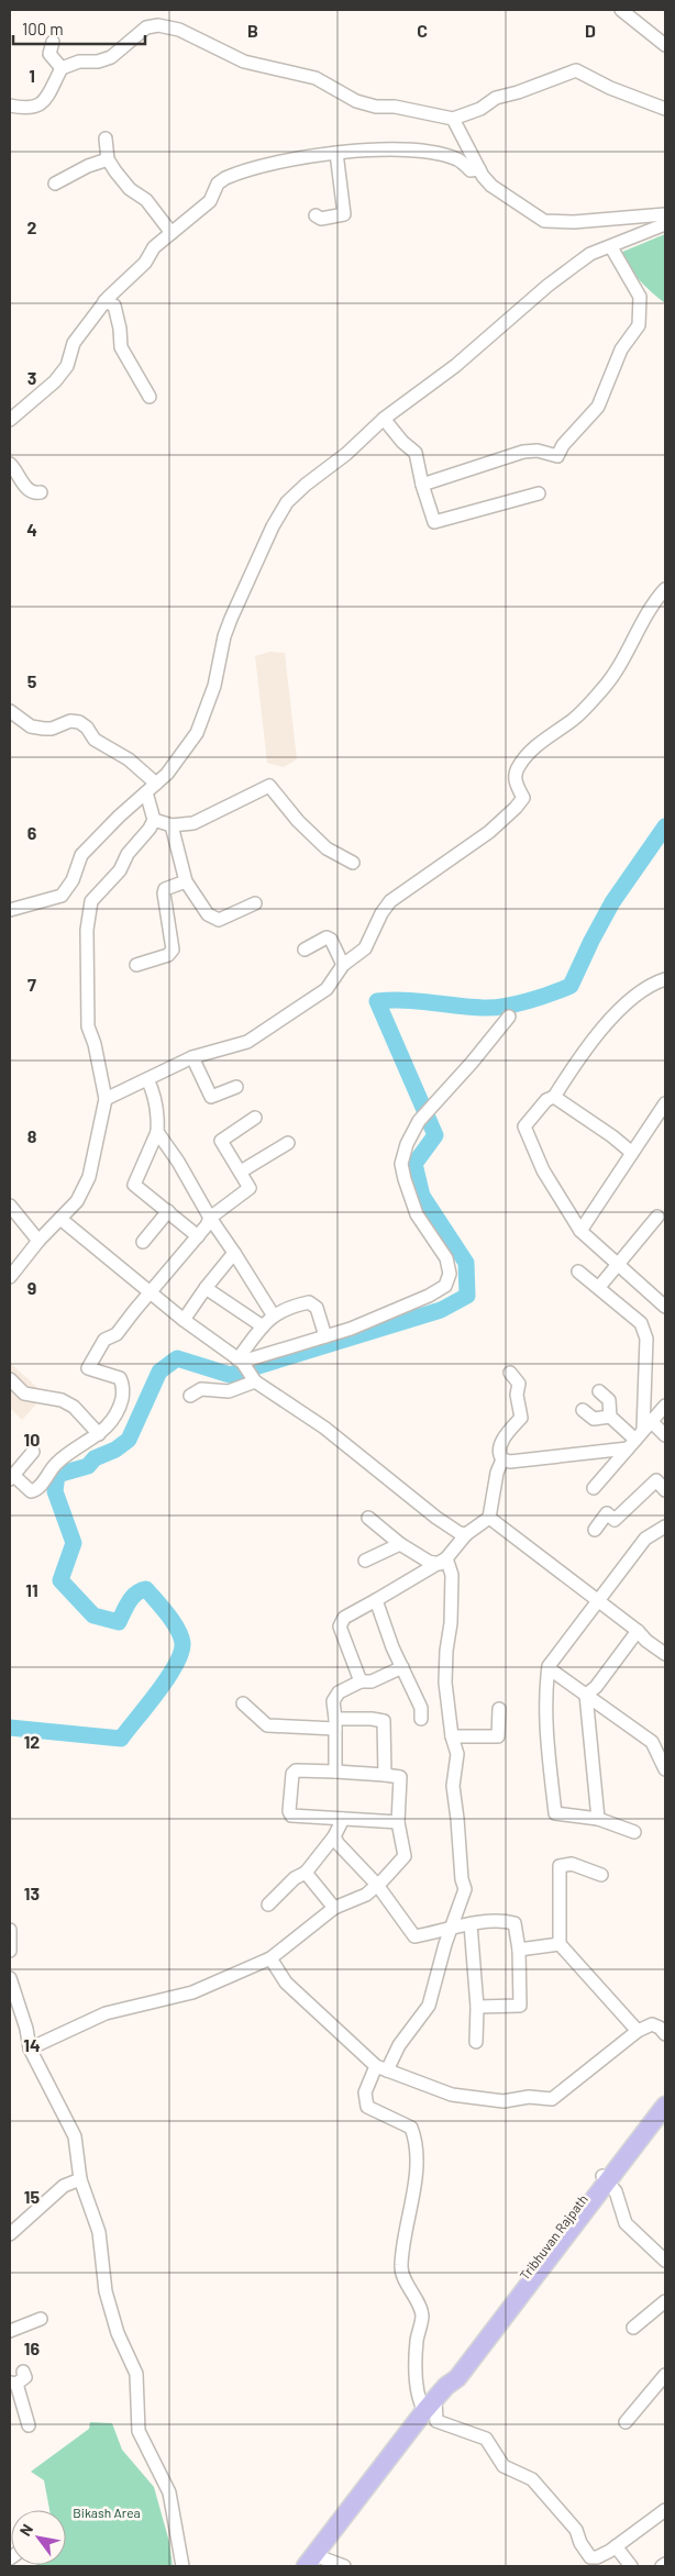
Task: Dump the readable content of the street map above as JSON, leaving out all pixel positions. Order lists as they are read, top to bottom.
{
  "streets": {
    "highway": ["Tribhuvan Rajpath"]
  },
  "parks": ["Bikash Area"],
  "scale_bar": "100 m",
  "north": "top left",
  "grid": {
    "columns": ["B", "C", "D"],
    "rows": [
      "1",
      "2",
      "3",
      "4",
      "5",
      "6",
      "7",
      "8",
      "9",
      "10",
      "11",
      "12",
      "13",
      "14",
      "15",
      "16"
    ]
  }
}
